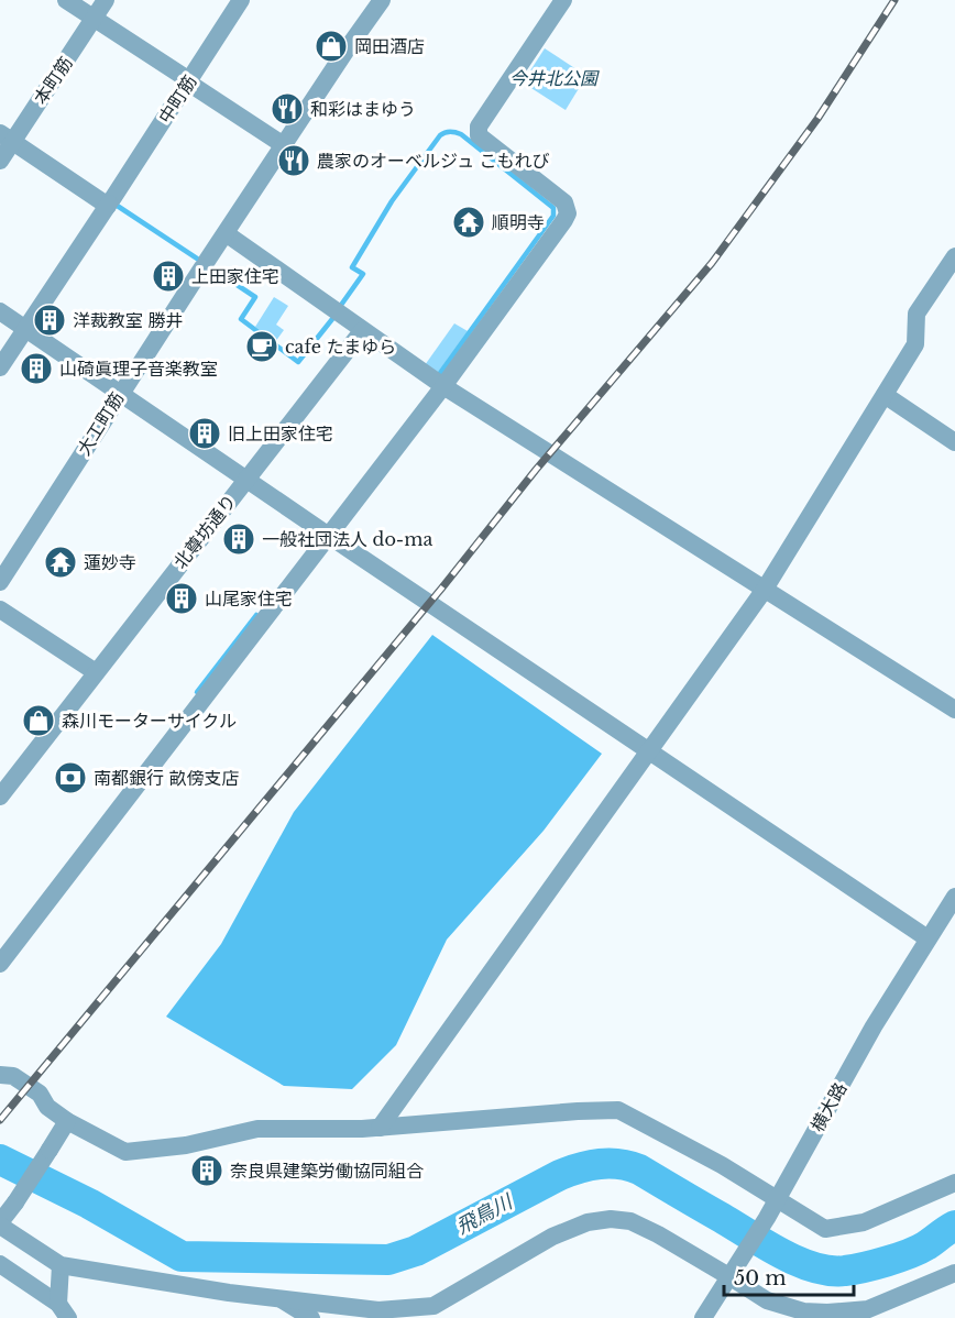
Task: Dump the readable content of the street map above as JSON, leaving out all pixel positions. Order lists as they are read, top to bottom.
{
  "streets": {
    "street": [
      "本町筋",
      "中町筋",
      "大工町筋",
      "北尊坊通り",
      "横大路"
    ]
  },
  "water": ["飛鳥川"],
  "parks": ["今井北公園"],
  "places": {
    "shop": ["岡田酒店", "森川モーターサイクル"],
    "restaurant": ["和彩はまゆう", "農家のオーベルジュ こもれび"],
    "temple": ["順明寺", "蓮妙寺"],
    "building": [
      "上田家住宅",
      "洋裁教室 勝井",
      "山碕眞理子音楽教室",
      "旧上田家住宅",
      "一般社団法人 do-ma",
      "山尾家住宅",
      "奈良県建築労働協同組合"
    ],
    "cafe": ["cafe たまゆら"],
    "bank": ["南都銀行 畝傍支店"]
  },
  "scale_bar": "50 m"
}
